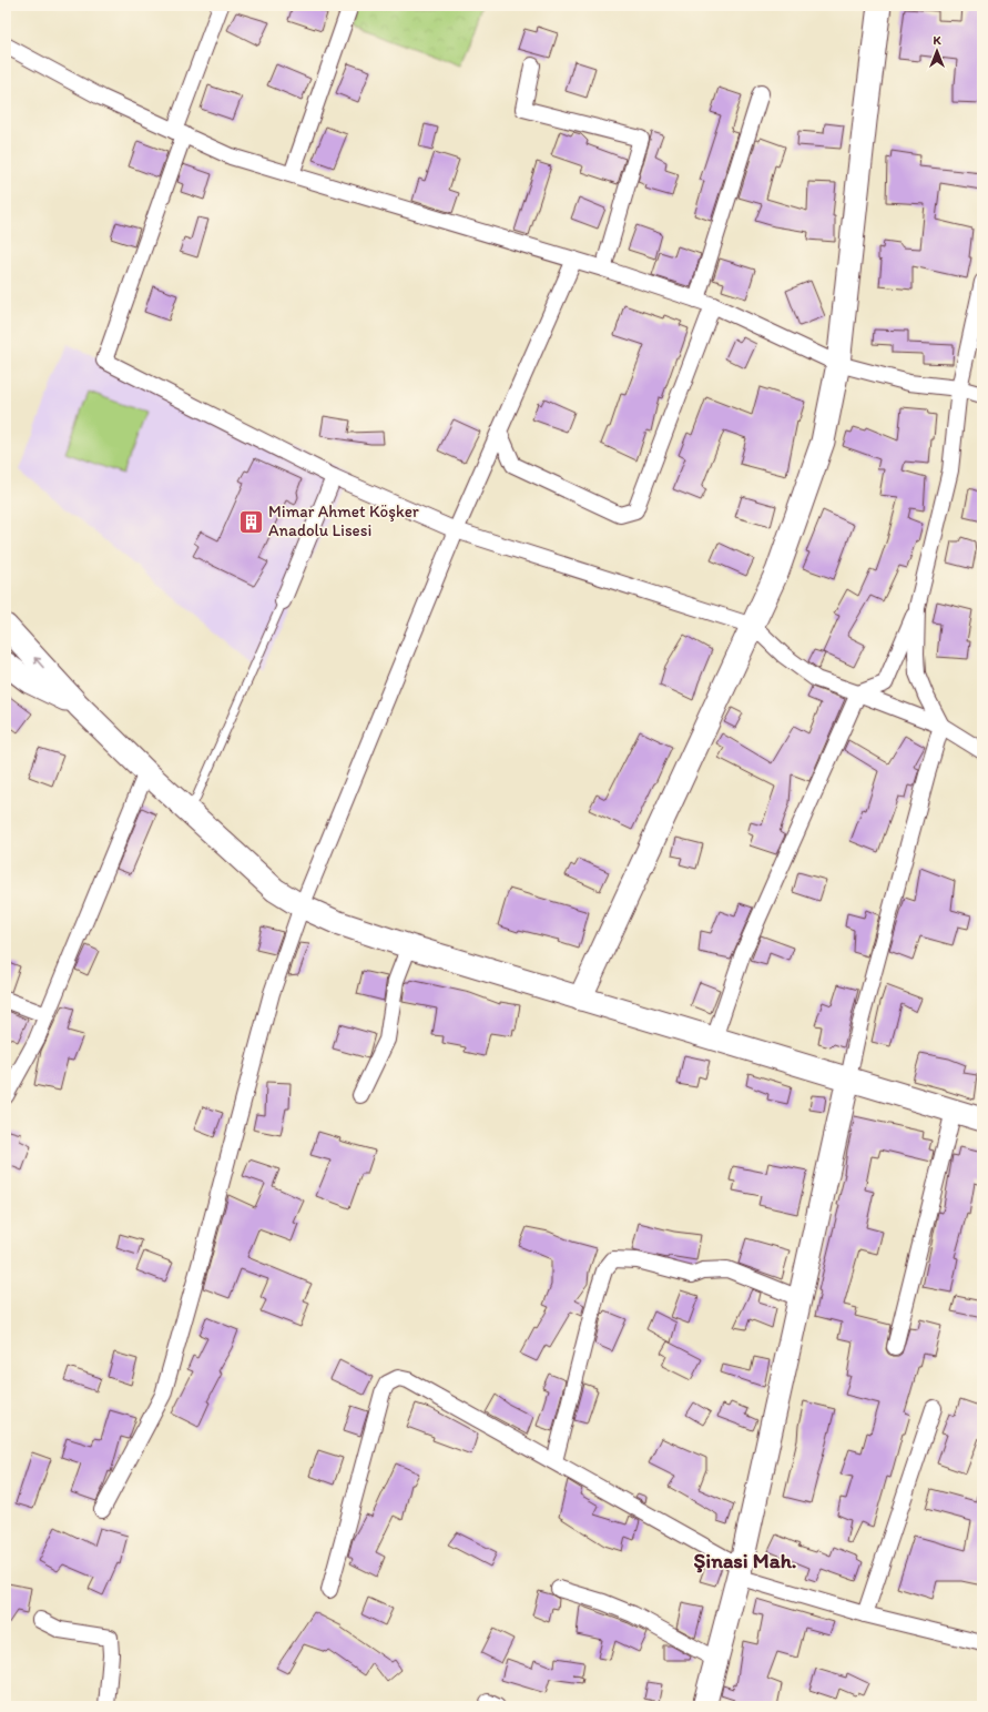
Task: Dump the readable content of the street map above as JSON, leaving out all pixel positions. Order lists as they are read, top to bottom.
{
  "districts": ["Şinasi Mah."],
  "places": {
    "building": ["Mimar Ahmet Köşker Anadolu Lisesi"]
  },
  "north": "top"
}
